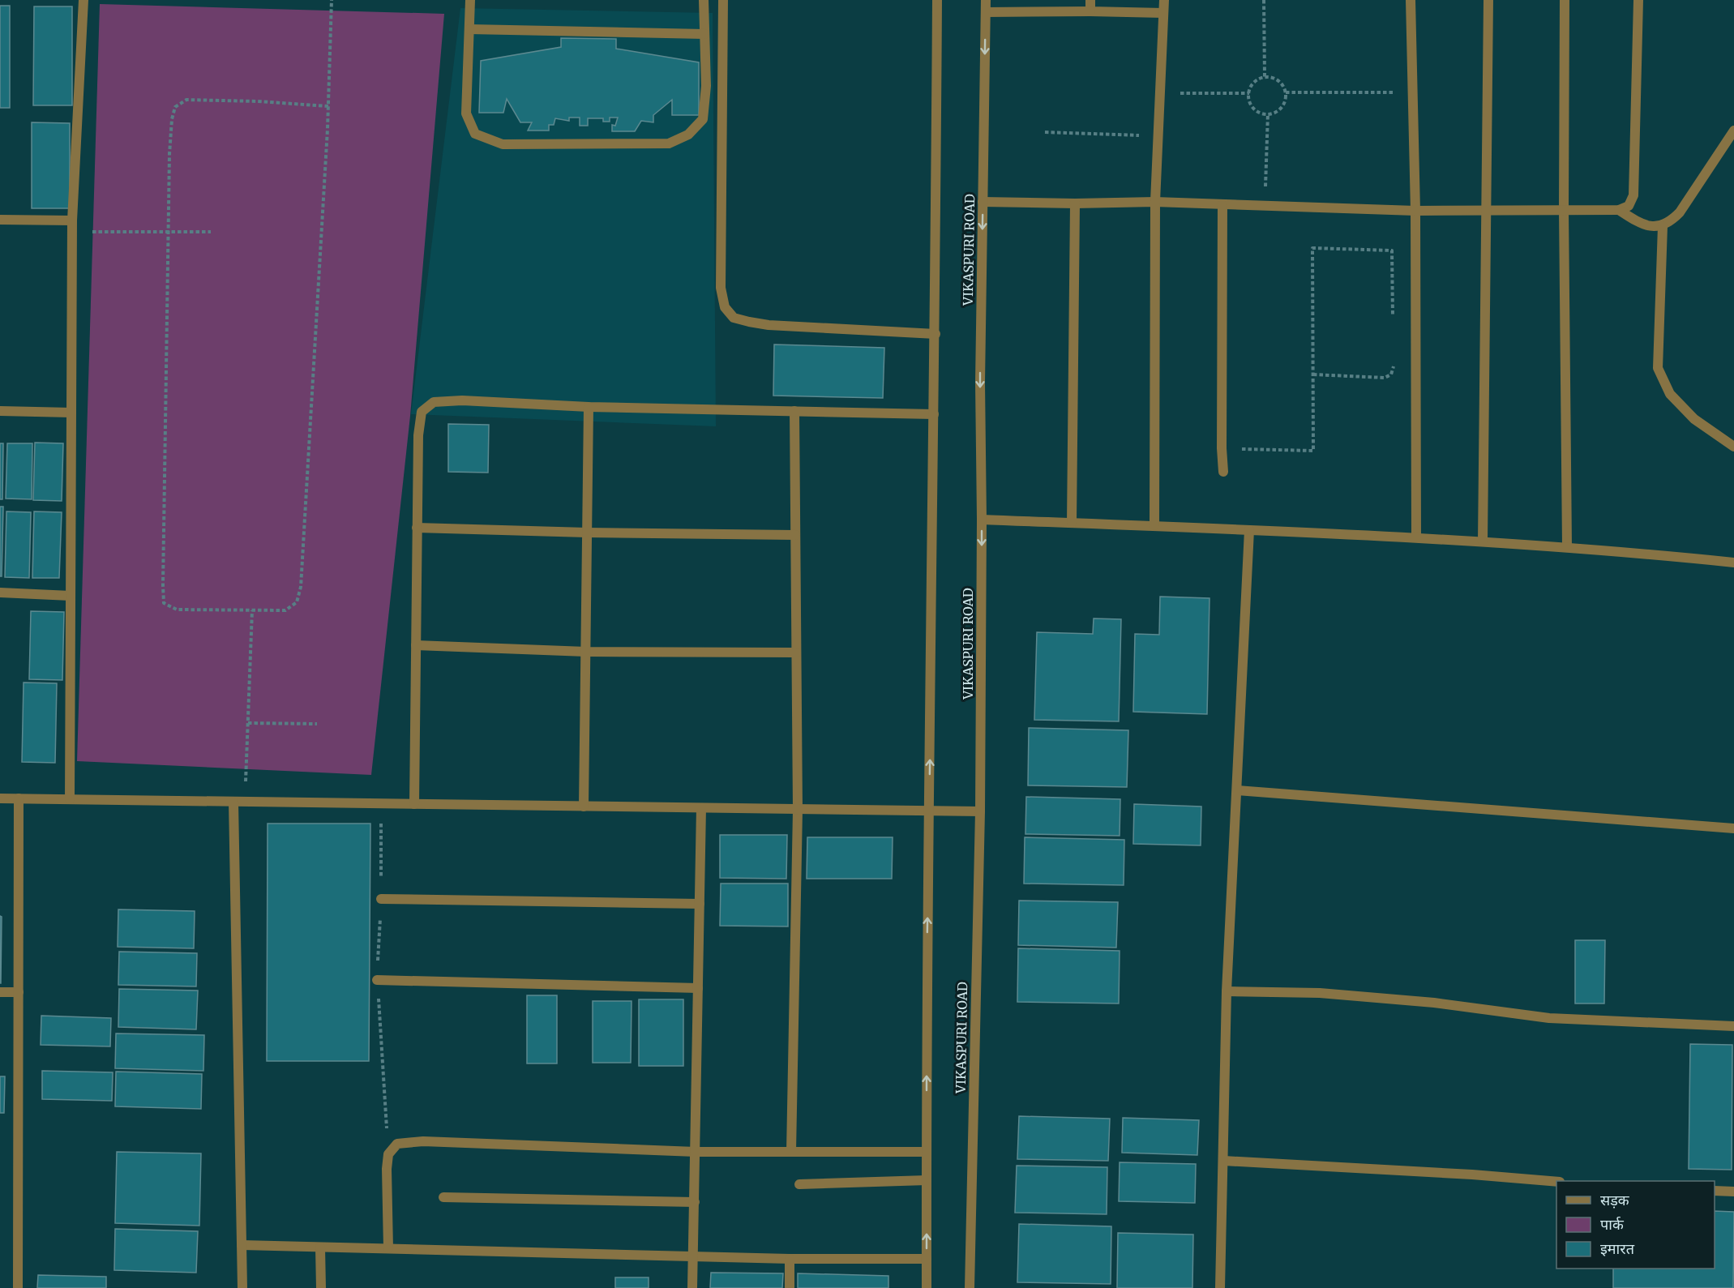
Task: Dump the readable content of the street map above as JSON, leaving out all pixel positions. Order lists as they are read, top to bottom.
{
  "streets": {
    "street": ["VIKASPURI ROAD"]
  },
  "legend": ["सड़क", "पार्क", "इमारत"]
}
